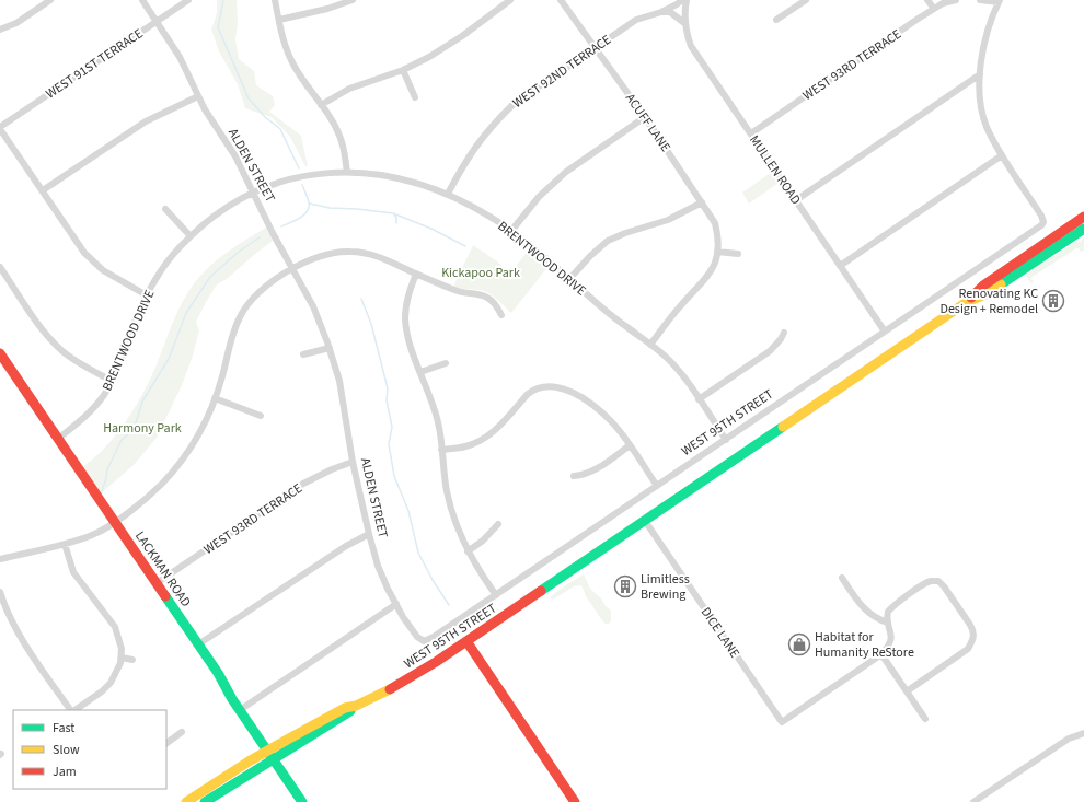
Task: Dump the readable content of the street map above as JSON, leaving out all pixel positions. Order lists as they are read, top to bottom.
{
  "streets": {
    "main road": ["WEST 95TH STREET", "LACKMAN ROAD"],
    "street": [
      "WEST 91ST TERRACE",
      "WEST 93RD TERRACE",
      "WEST 92ND TERRACE",
      "ACUFF LANE",
      "ALDEN STREET",
      "MULLEN ROAD",
      "BRENTWOOD DRIVE",
      "DICE LANE"
    ]
  },
  "crossings": [
    ["WEST 91ST TERRACE", "ALDEN STREET"],
    ["WEST 93RD TERRACE", "ALDEN STREET"],
    ["WEST 93RD TERRACE", "MULLEN ROAD"],
    ["WEST 93RD TERRACE", "LACKMAN ROAD"],
    ["WEST 92ND TERRACE", "ACUFF LANE"],
    ["WEST 92ND TERRACE", "BRENTWOOD DRIVE"],
    ["ACUFF LANE", "BRENTWOOD DRIVE"],
    ["ALDEN STREET", "BRENTWOOD DRIVE"],
    ["ALDEN STREET", "WEST 95TH STREET"],
    ["MULLEN ROAD", "WEST 95TH STREET"],
    ["BRENTWOOD DRIVE", "WEST 95TH STREET"],
    ["BRENTWOOD DRIVE", "LACKMAN ROAD"],
    ["WEST 95TH STREET", "LACKMAN ROAD"],
    ["WEST 95TH STREET", "DICE LANE"]
  ],
  "parks": ["Kickapoo Park", "Harmony Park"],
  "places": {
    "building": ["Renovating KC Design + Remodel", "Limitless Brewing"],
    "shop": ["Habitat for Humanity ReStore"]
  },
  "legend": ["Fast", "Slow", "Jam"]
}
